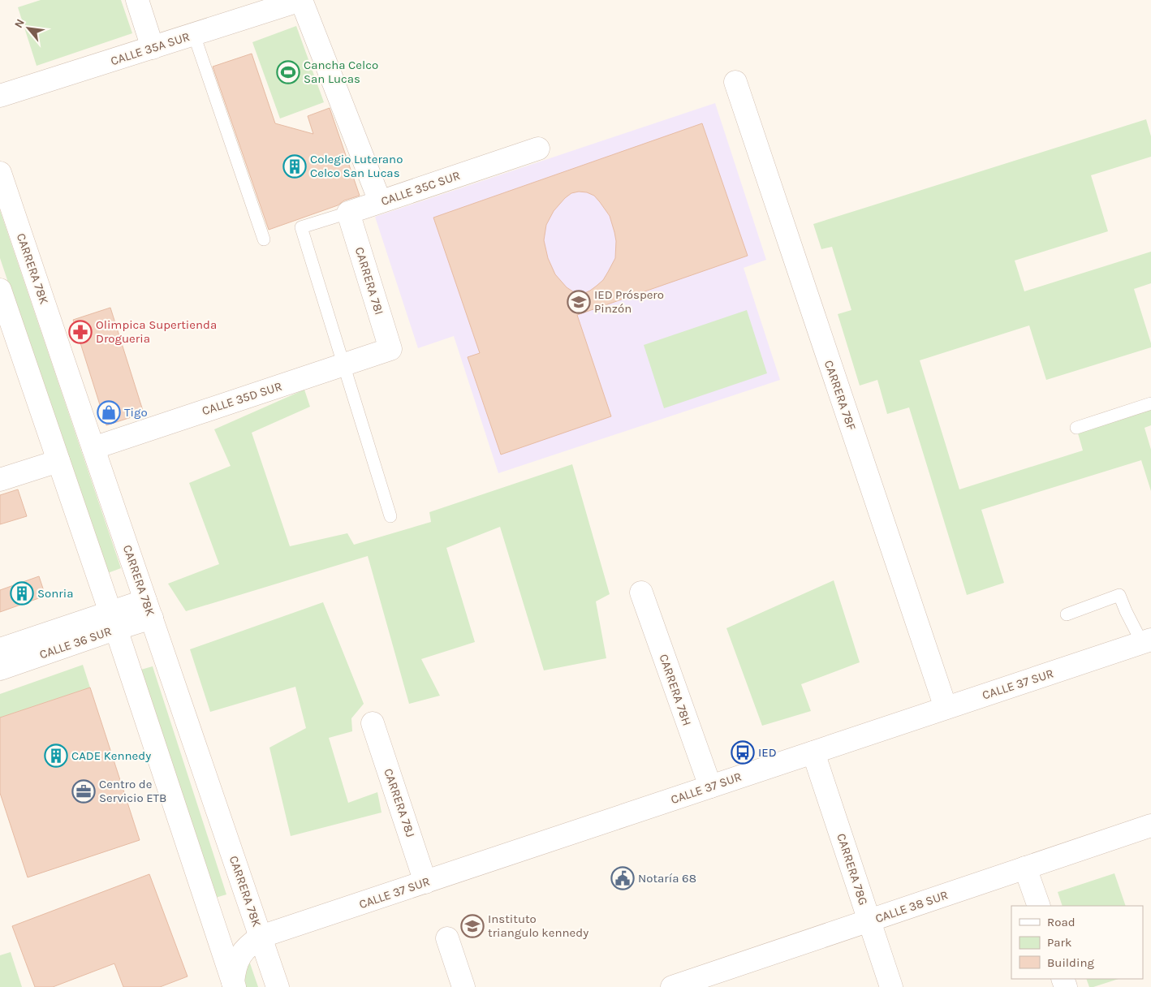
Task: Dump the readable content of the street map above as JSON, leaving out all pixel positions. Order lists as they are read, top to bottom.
{
  "streets": {
    "street": [
      "CALLE 35A SUR",
      "CALLE 35C SUR",
      "CARRERA 78K",
      "CARRERA 78I",
      "CARRERA 78F",
      "CALLE 35D SUR",
      "CALLE 36 SUR",
      "CALLE 37 SUR",
      "CARRERA 78H",
      "CARRERA 78J",
      "CARRERA 78G",
      "CALLE 38 SUR"
    ]
  },
  "crossings": [
    ["CALLE 35C SUR", "CARRERA 78I"],
    ["CALLE 35C SUR", "CALLE 35D SUR"],
    ["CARRERA 78K", "CALLE 35D SUR"],
    ["CARRERA 78K", "CALLE 36 SUR"],
    ["CARRERA 78K", "CALLE 37 SUR"],
    ["CARRERA 78I", "CALLE 35D SUR"],
    ["CARRERA 78F", "CALLE 37 SUR"],
    ["CALLE 37 SUR", "CARRERA 78H"],
    ["CALLE 37 SUR", "CARRERA 78J"],
    ["CALLE 37 SUR", "CARRERA 78G"],
    ["CARRERA 78G", "CALLE 38 SUR"]
  ],
  "places": {
    "sports": ["Cancha Celco San Lucas"],
    "building": ["Colegio Luterano Celco San Lucas", "Sonria", "CADE Kennedy"],
    "school or university": ["IED Próspero Pinzón", "Instituto triangulo kennedy"],
    "pharmacy": ["Olimpica Supertienda Drogueria"],
    "shop": ["Tigo"],
    "bus stop": ["IED"],
    "office": ["Centro de Servicio ETB"],
    "public building": ["Notaría 68"]
  },
  "legend": ["Road", "Park", "Building"],
  "north": "top left"
}
